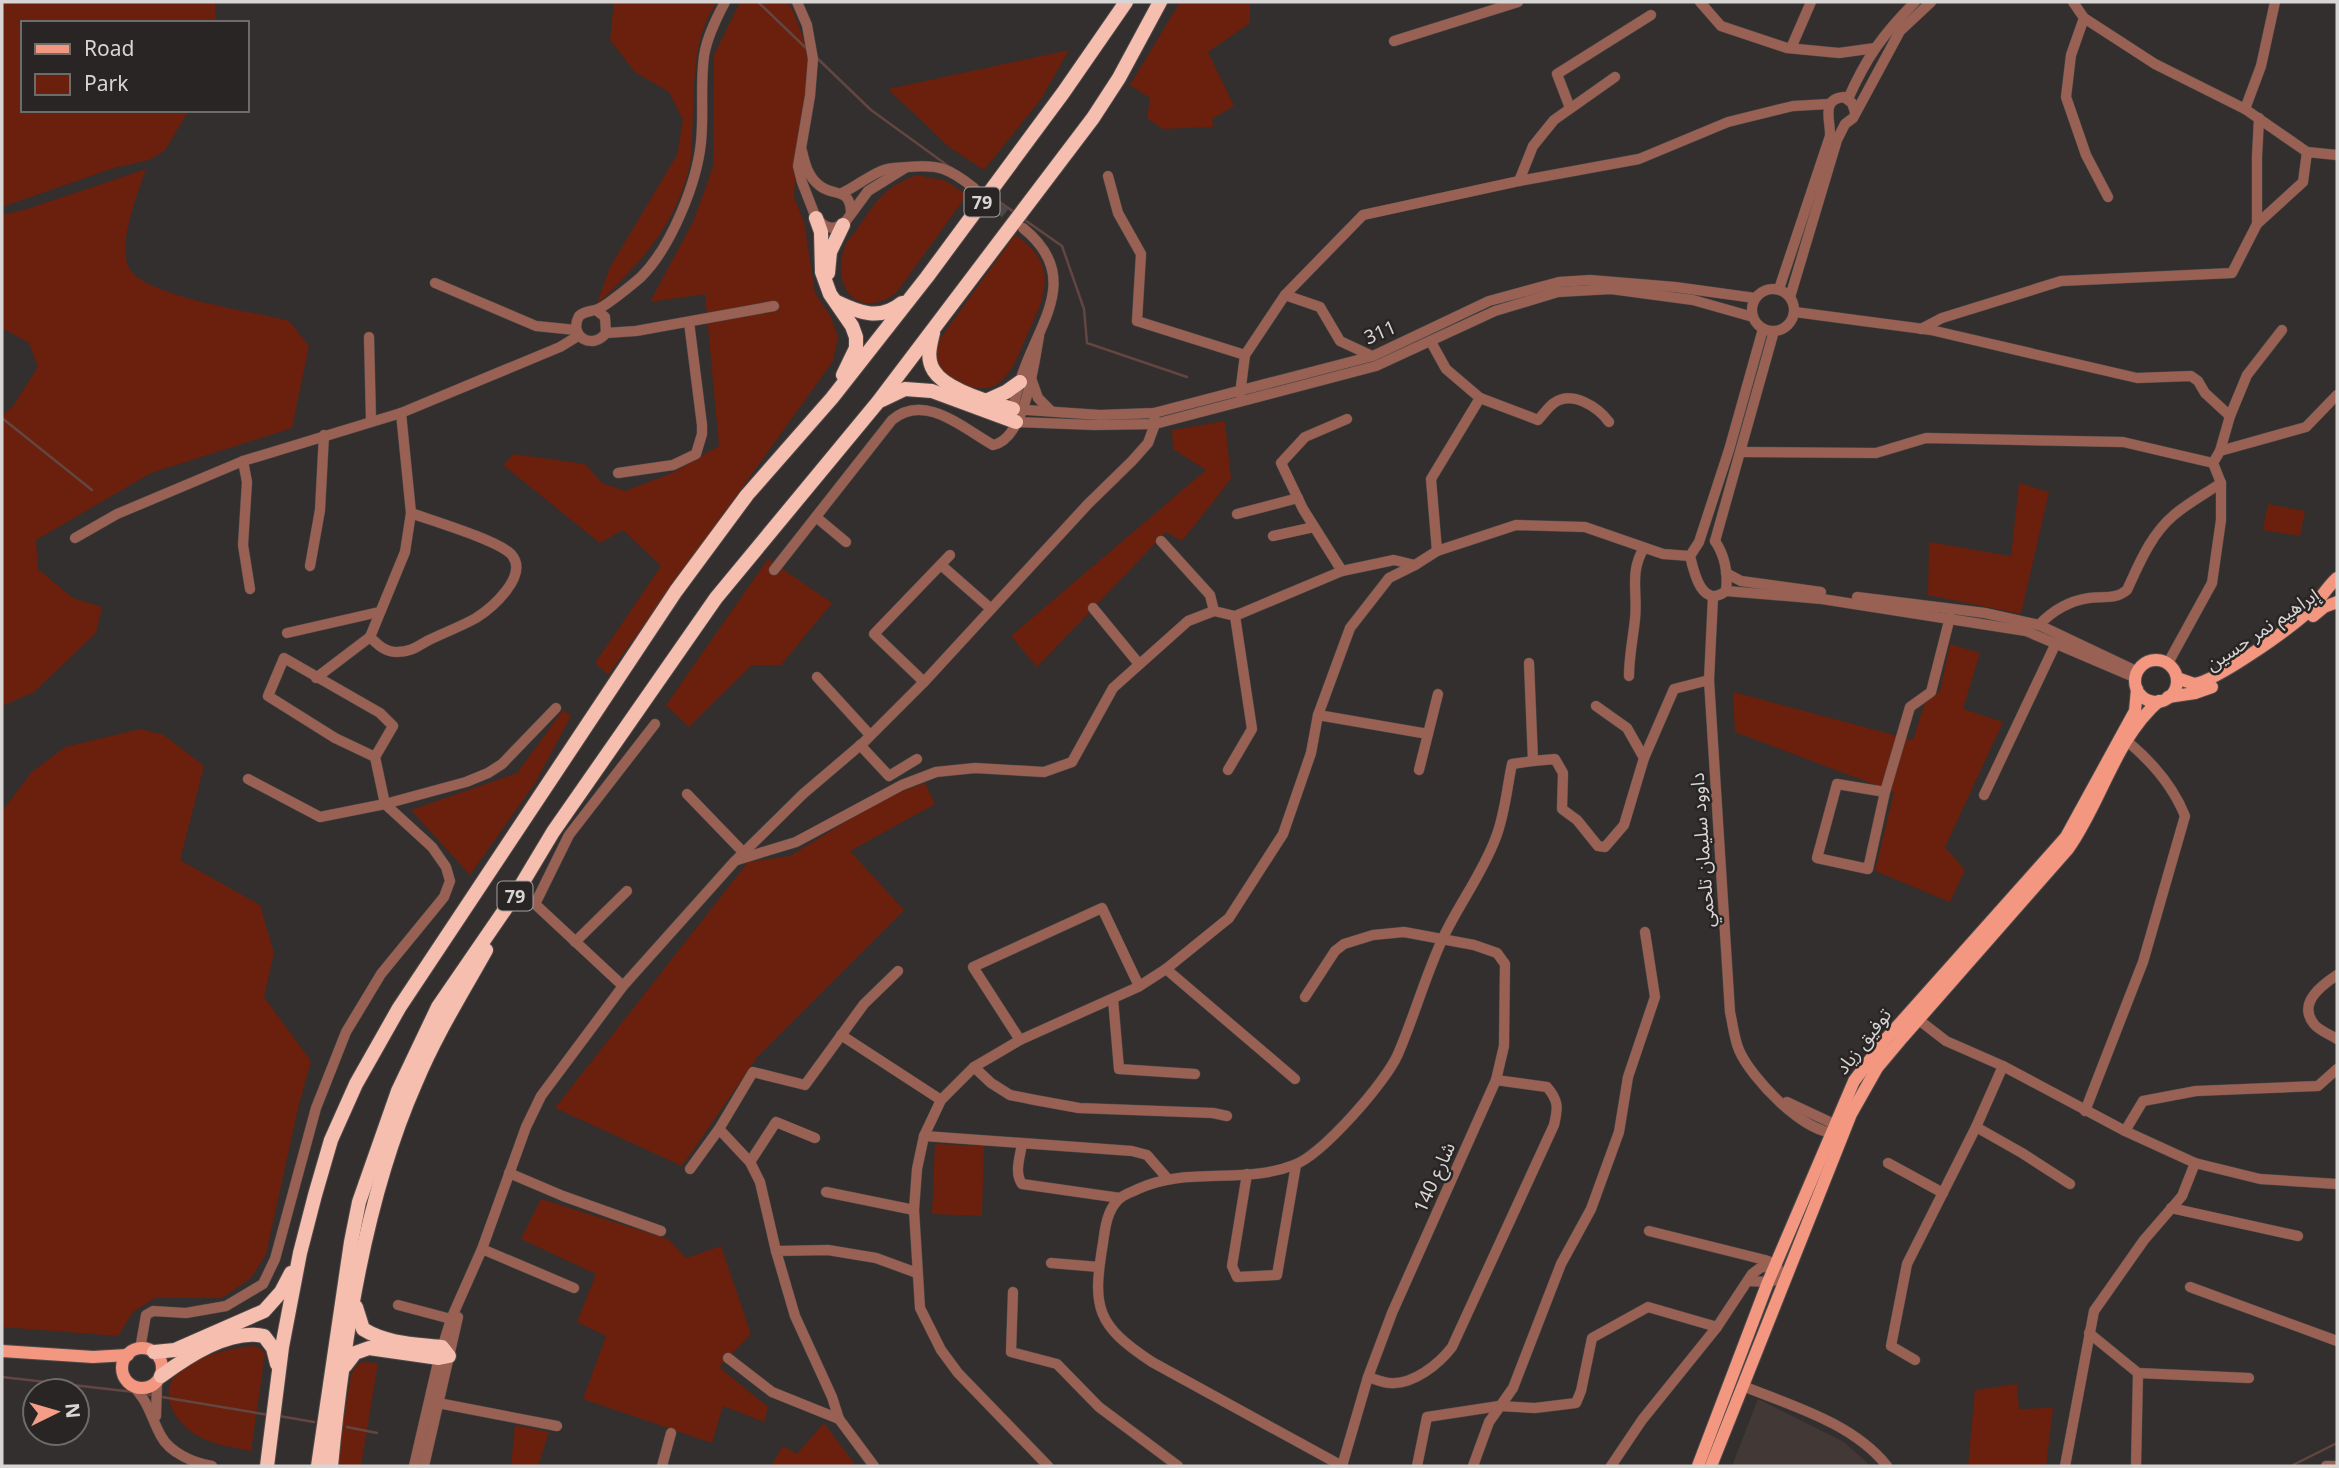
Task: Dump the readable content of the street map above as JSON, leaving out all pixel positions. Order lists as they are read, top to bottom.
{
  "streets": {
    "highway": ["79"],
    "main road": ["إبراهيم نمر حسين", "توفيق زياد"],
    "street": ["311", "داوود سليمان تلحمي", "شارع 140"]
  },
  "crossings": [
    ["إبراهيم نمر حسين", "توفيق زياد"],
    ["داوود سليمان تلحمي", "توفيق زياد"]
  ],
  "legend": ["Road", "Park"],
  "north": "right"
}
